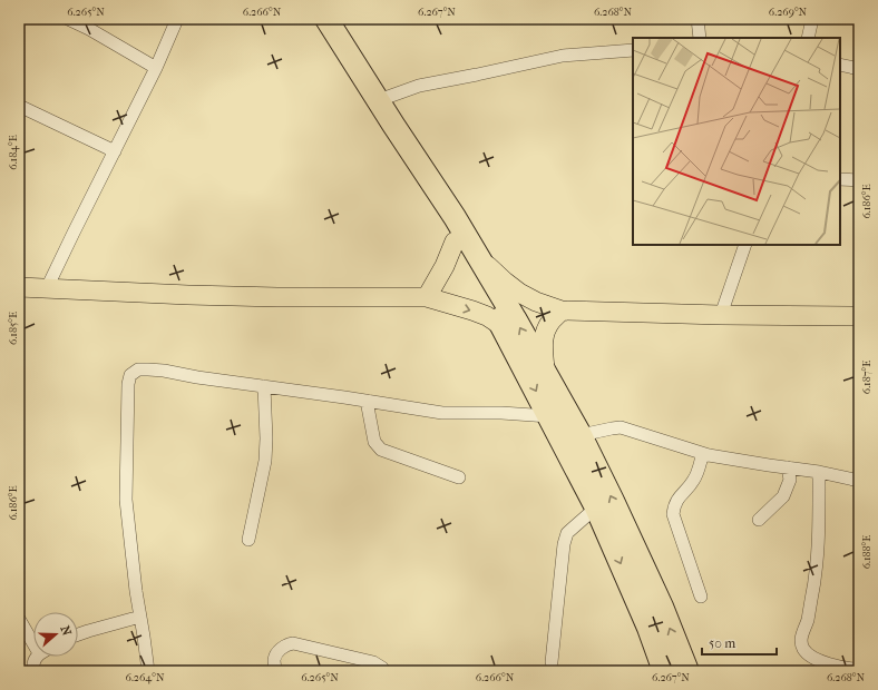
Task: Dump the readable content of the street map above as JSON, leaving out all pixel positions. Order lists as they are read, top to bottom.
{
  "scale_bar": "50 m",
  "north": "right",
  "coordinates": [
    "6.265°N",
    "6.266°N",
    "6.267°N",
    "6.268°N",
    "6.269°N",
    "6.184°E",
    "6.186°E",
    "6.185°E",
    "6.187°E",
    "6.188°E",
    "6.264°N"
  ]
}
